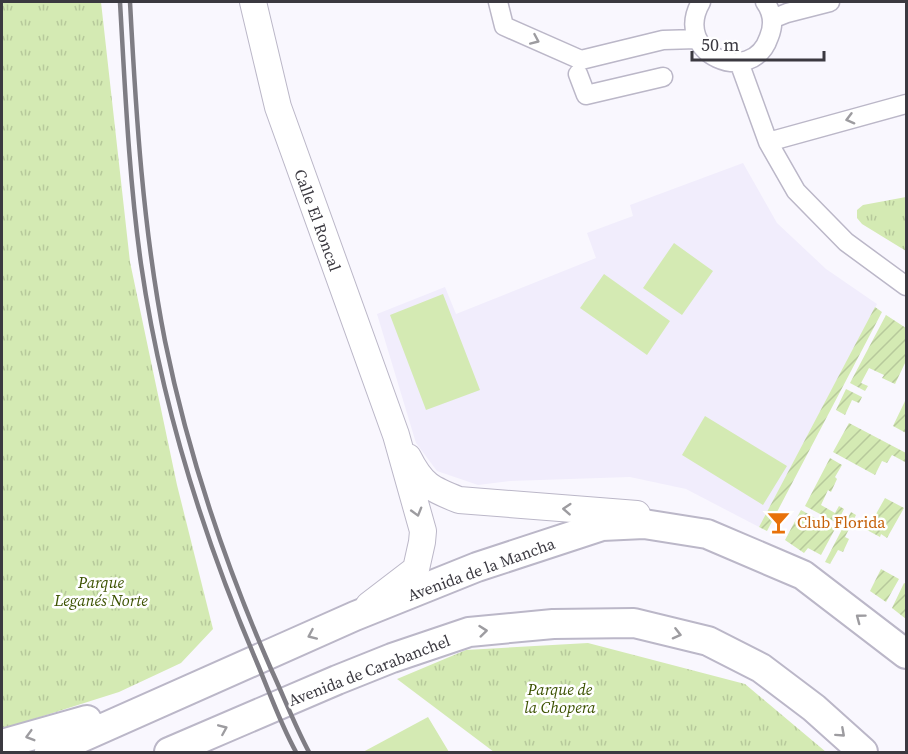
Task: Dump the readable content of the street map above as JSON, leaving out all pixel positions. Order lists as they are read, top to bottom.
{
  "streets": {
    "main road": ["Avenida de la Mancha", "Avenida de Carabanchel"],
    "street": ["Calle El Roncal"]
  },
  "crossings": [
    ["Calle El Roncal", "Avenida de la Mancha"]
  ],
  "one_way": ["Avenida de la Mancha", "Avenida de Carabanchel"],
  "parks": ["Parque Leganés Norte", "Parque de la Chopera"],
  "places": {
    "bar": ["Club Florida"]
  },
  "scale_bar": "50 m"
}
